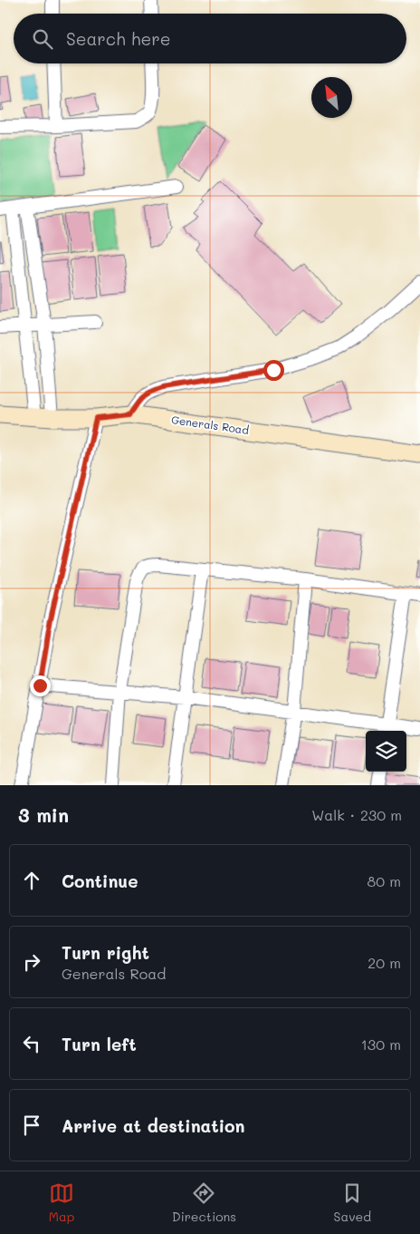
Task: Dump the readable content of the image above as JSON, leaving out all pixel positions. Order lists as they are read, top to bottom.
{
  "streets": {
    "street": ["Generals Road"]
  },
  "north": "top left",
  "page": {
    "search": "Search here",
    "heading": ["3 min", "Walk · 230 m"],
    "list": [
      ["Continue", "80 m"],
      ["Turn right", "Generals Road", "20 m"],
      ["Turn left", "130 m"],
      "Arrive at destination"
    ],
    "nav": ["Map", "Directions", "Saved"]
  }
}
